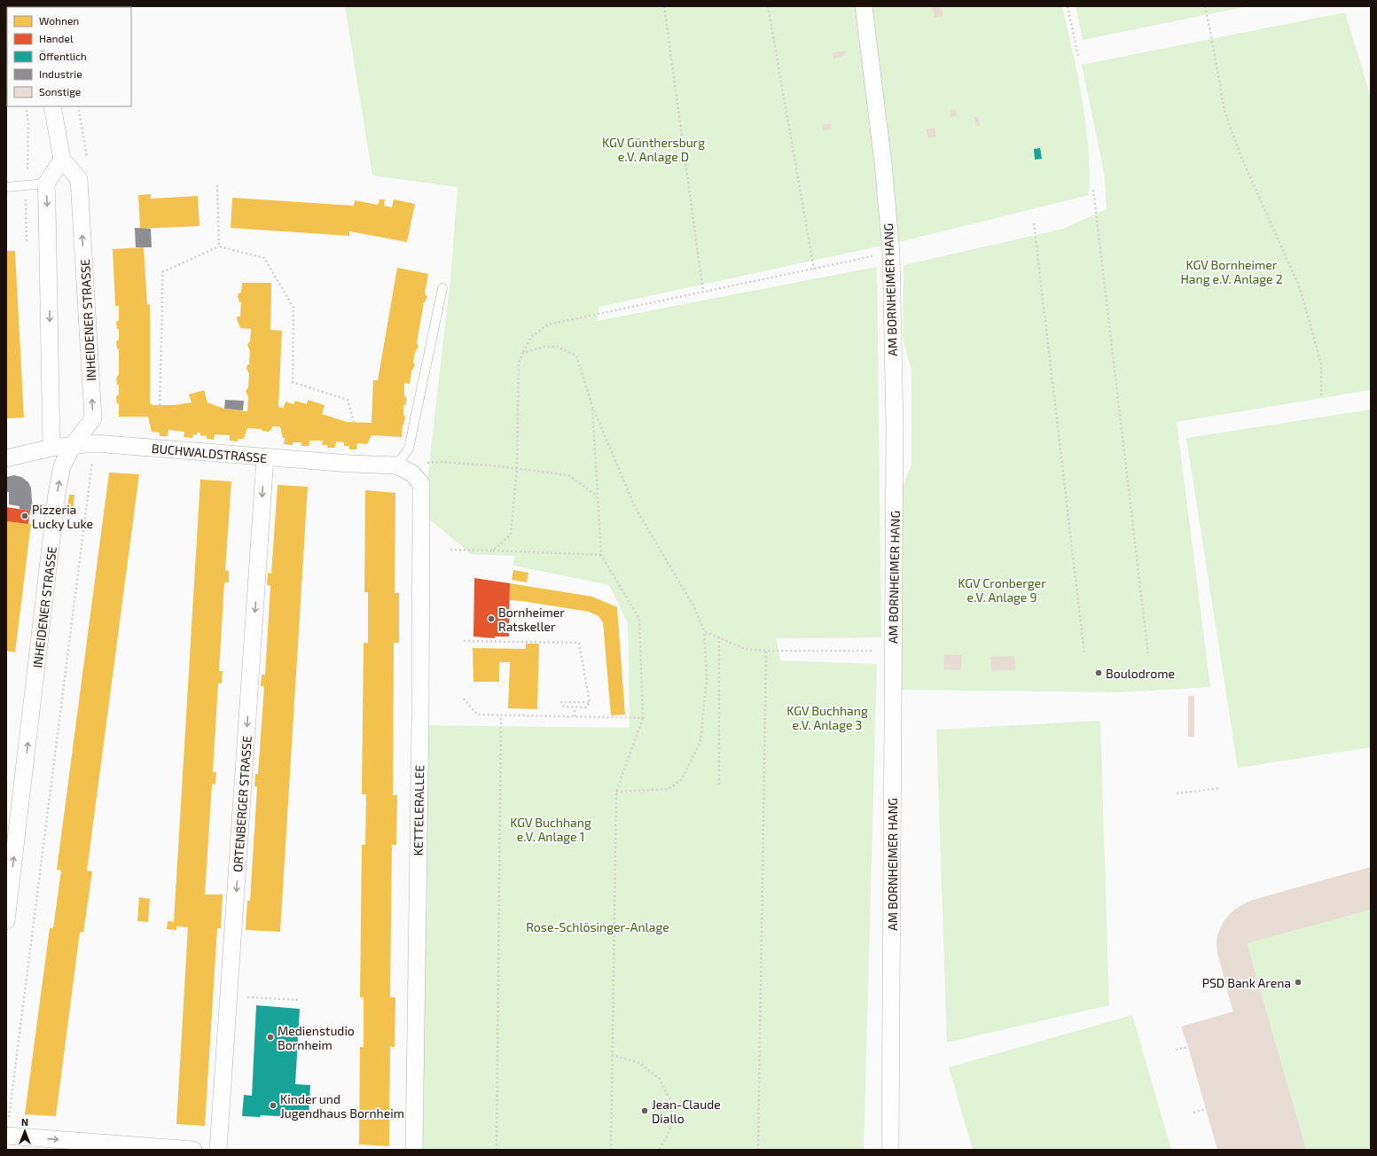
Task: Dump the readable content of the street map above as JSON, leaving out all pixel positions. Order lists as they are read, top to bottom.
{
  "streets": {
    "street": [
      "AM BORNHEIMER HANG",
      "INHEIDENER STRASSE",
      "BUCHWALDSTRASSE",
      "ORTENBERGER STRASSE",
      "KETTELERALLEE"
    ]
  },
  "crossings": [
    ["INHEIDENER STRASSE", "BUCHWALDSTRASSE"],
    ["BUCHWALDSTRASSE", "ORTENBERGER STRASSE"],
    ["BUCHWALDSTRASSE", "KETTELERALLEE"]
  ],
  "one_way": ["ORTENBERGER STRASSE"],
  "parks": [
    "KGV Günthersburg e.V. Anlage D",
    "KGV Bornheimer Hang e.V. Anlage 2",
    "KGV Cronberger e.V. Anlage 9",
    "KGV Buchhang e.V. Anlage 3",
    "KGV Buchhang e.V. Anlage 1",
    "Rose-Schlösinger-Anlage"
  ],
  "places": [
    "Pizzeria Lucky Luke",
    "Bornheimer Ratskeller",
    "Boulodrome",
    "PSD Bank Arena",
    "Medienstudio Bornheim",
    "Kinder und Jugendhaus Bornheim",
    "Jean-Claude Diallo"
  ],
  "legend": [
    "Wohnen",
    "Handel",
    "Öffentlich",
    "Industrie",
    "Sonstige"
  ],
  "north": "top"
}
